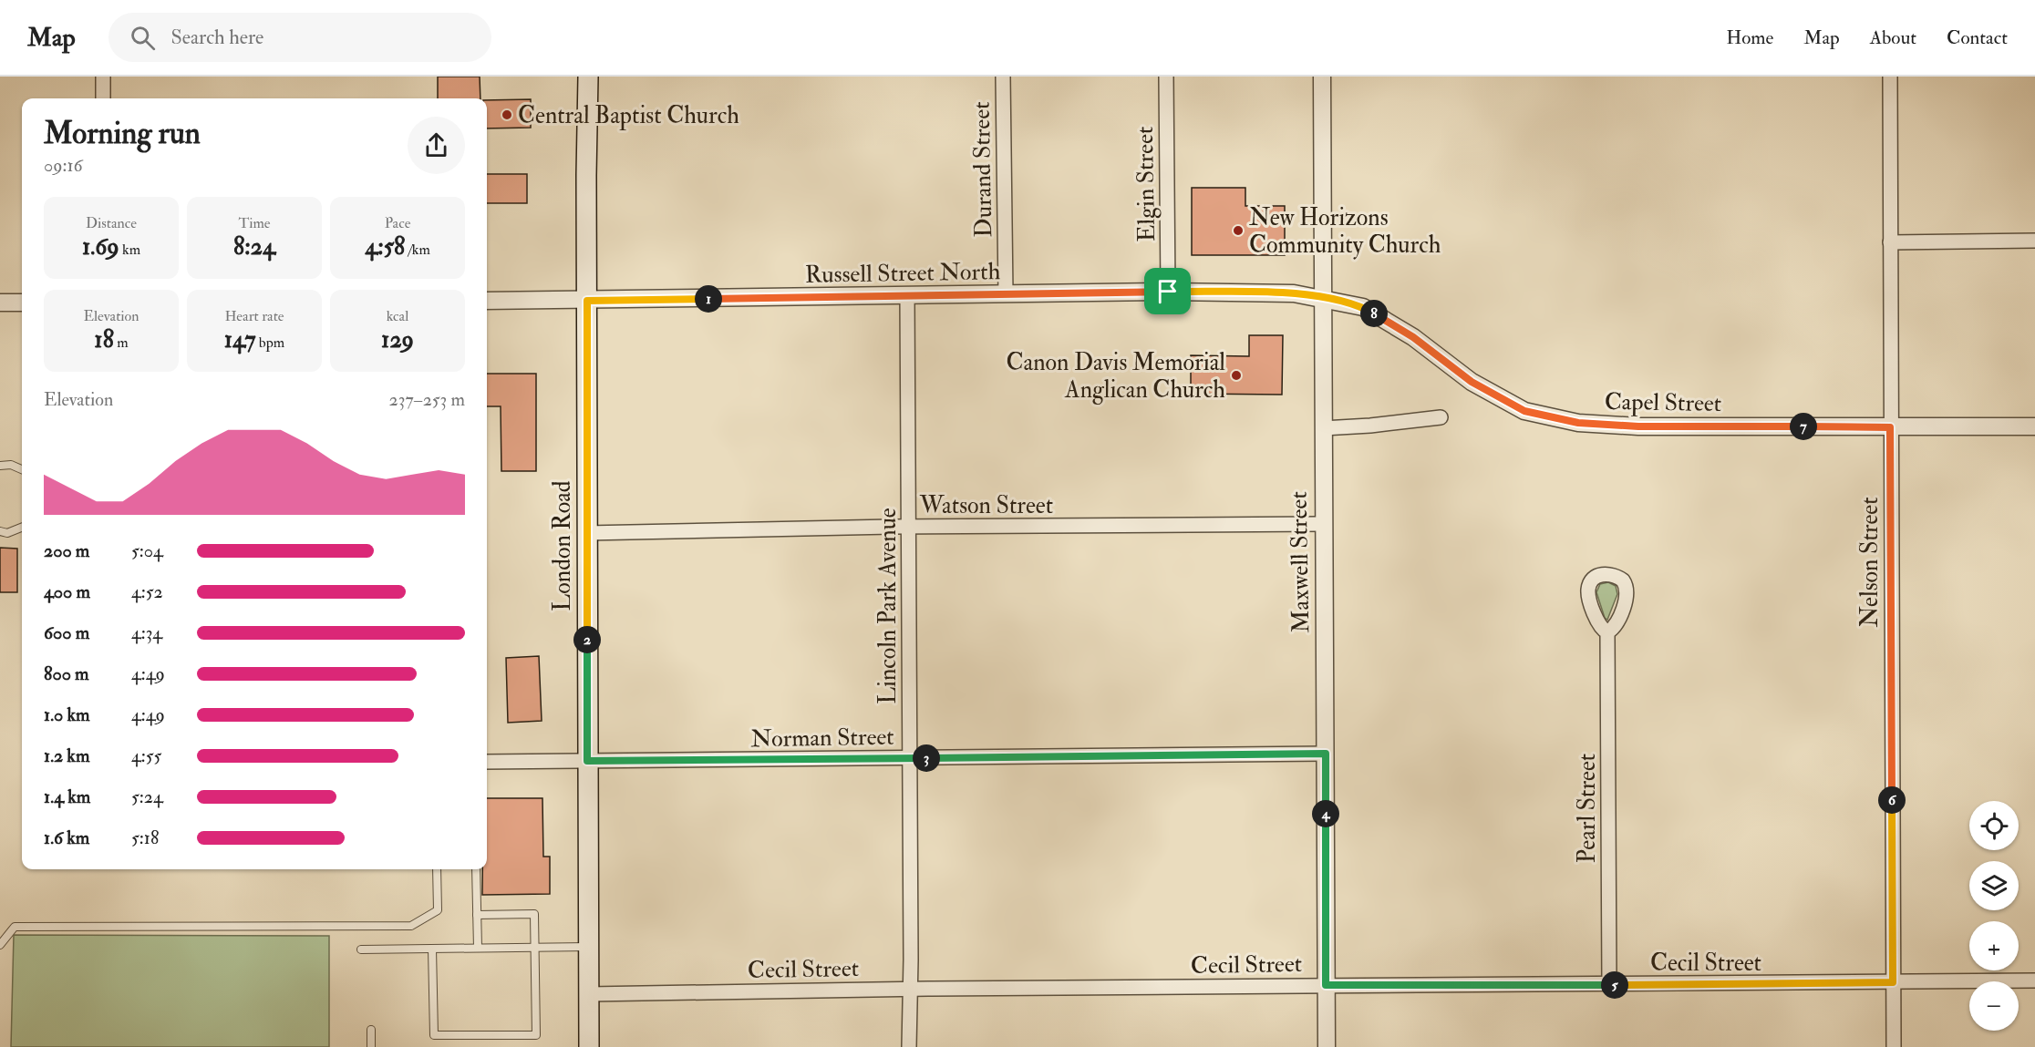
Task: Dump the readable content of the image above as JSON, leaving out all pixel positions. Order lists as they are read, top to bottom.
{
  "streets": {
    "main road": ["London Road"],
    "street": [
      "Durand Street",
      "Elgin Street",
      "Russell Street North",
      "Capel Street",
      "Watson Street",
      "Maxwell Street",
      "Nelson Street",
      "Lincoln Park Avenue",
      "Norman Street",
      "Pearl Street",
      "Cecil Street"
    ]
  },
  "crossings": [
    ["Durand Street", "Russell Street North"],
    ["Elgin Street", "Russell Street North"],
    ["Russell Street North", "Capel Street"],
    ["Russell Street North", "London Road"],
    ["Russell Street North", "Maxwell Street"],
    ["Russell Street North", "Lincoln Park Avenue"],
    ["Capel Street", "Maxwell Street"],
    ["Capel Street", "Nelson Street"],
    ["Watson Street", "London Road"],
    ["Watson Street", "Maxwell Street"],
    ["Watson Street", "Lincoln Park Avenue"],
    ["London Road", "Norman Street"],
    ["London Road", "Cecil Street"],
    ["Maxwell Street", "Norman Street"],
    ["Maxwell Street", "Cecil Street"],
    ["Nelson Street", "Cecil Street"],
    ["Lincoln Park Avenue", "Norman Street"],
    ["Lincoln Park Avenue", "Cecil Street"],
    ["Pearl Street", "Cecil Street"]
  ],
  "places": ["Central Baptist Church", "New Horizons Community Church", "Canon Davis Memorial Anglican Church"],
  "page": {
    "header": "Map",
    "search": "Search here",
    "nav": [
      "Home",
      "Map",
      "About",
      "Contact"
    ],
    "heading": ["Morning run", "09:16"],
    "stats": [
      ["Distance", "1.69 km"],
      ["Time", "8:24"],
      ["Pace", "4:58 /km"],
      ["Elevation", "18 m"],
      ["Heart rate", "147 bpm"],
      ["kcal", "129"]
    ],
    "pins": [
      "1",
      "8",
      "7",
      "2",
      "3",
      "6",
      "4",
      "5"
    ],
    "chart": ["Elevation", "237–253 m"],
    "list": [
      {
        "name": "200 m",
        "note": "5:04"
      },
      {
        "name": "400 m",
        "note": "4:52"
      },
      {
        "name": "600 m",
        "note": "4:34"
      },
      {
        "name": "800 m",
        "note": "4:49"
      },
      {
        "name": "1.0 km",
        "note": "4:49"
      },
      {
        "name": "1.2 km",
        "note": "4:55"
      },
      {
        "name": "1.4 km",
        "note": "5:24"
      },
      {
        "name": "1.6 km",
        "note": "5:18"
      }
    ],
    "map_buttons": ["+", "−"]
  }
}
